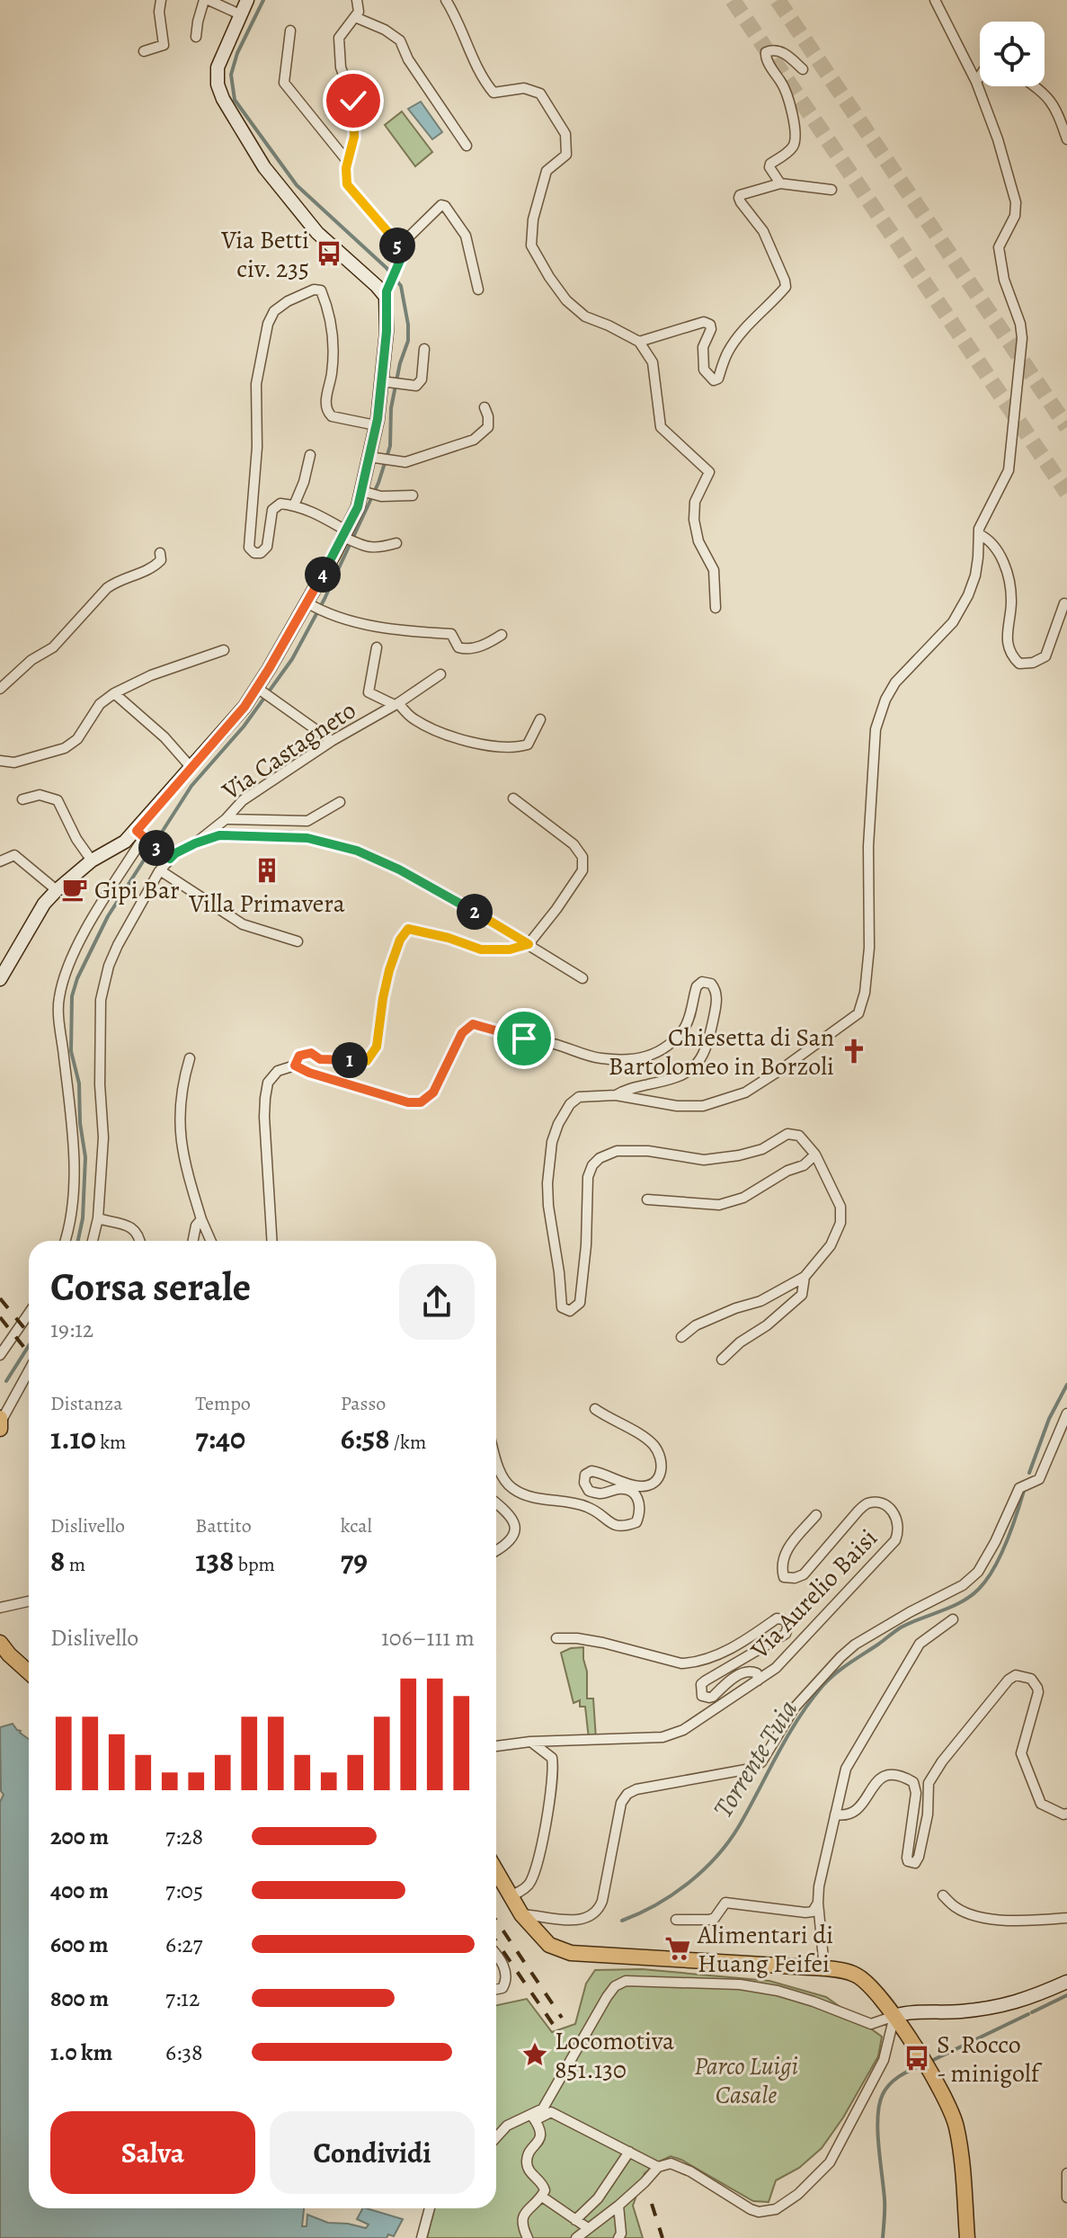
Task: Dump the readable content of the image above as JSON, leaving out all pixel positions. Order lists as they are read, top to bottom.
{
  "streets": {
    "street": ["Via Castagneto", "Via Aurelio Baisi"]
  },
  "water": ["Torrente Tuia"],
  "parks": ["Parco Luigi Casale"],
  "places": {
    "bus stop": ["Via Betti civ. 235", "S. Rocco - minigolf"],
    "building": ["Villa Primavera"],
    "cafe": ["Gipi Bar"],
    "church": ["Chiesetta di San Bartolomeo in Borzoli"],
    "supermarket": ["Alimentari di Huang Feifei"],
    "place": ["Locomotiva 851.130"]
  },
  "page": {
    "pins": [
      "5",
      "4",
      "3",
      "2",
      "1"
    ],
    "heading": ["Corsa serale", "19:12"],
    "stats": [
      ["Distanza", "1.10 km"],
      ["Tempo", "7:40"],
      ["Passo", "6:58 /km"],
      ["Dislivello", "8 m"],
      ["Battito", "138 bpm"],
      ["kcal", "79"]
    ],
    "chart": ["Dislivello", "106–111 m"],
    "list": [
      {
        "name": "200 m",
        "note": "7:28"
      },
      {
        "name": "400 m",
        "note": "7:05"
      },
      {
        "name": "600 m",
        "note": "6:27"
      },
      {
        "name": "800 m",
        "note": "7:12"
      },
      {
        "name": "1.0 km",
        "note": "6:38"
      }
    ],
    "buttons": ["Salva", "Condividi"]
  }
}
